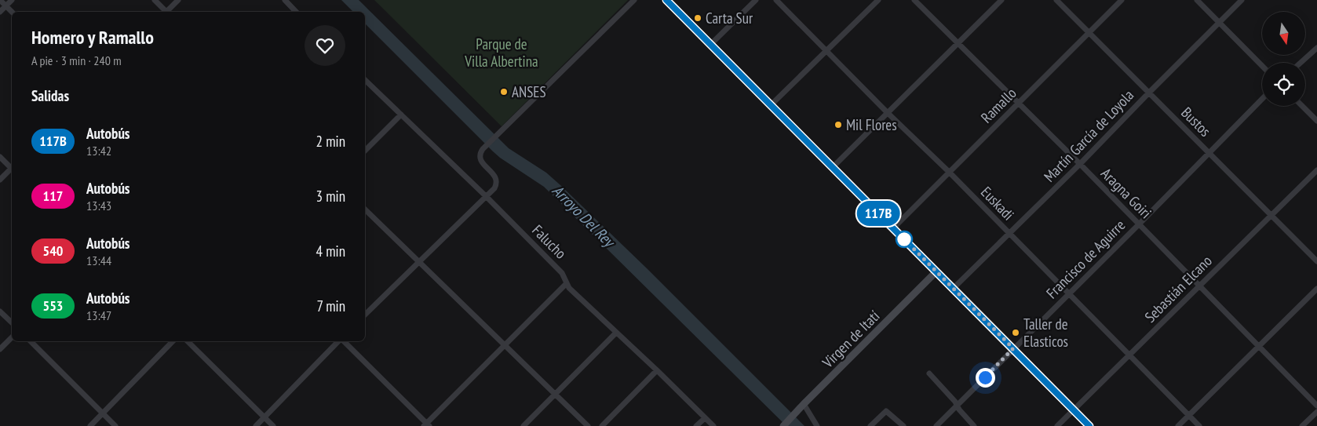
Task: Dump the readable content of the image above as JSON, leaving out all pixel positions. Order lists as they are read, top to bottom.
{
  "streets": {
    "main road": ["Virgen de Itatí"],
    "street": [
      "Ramallo",
      "Bustos",
      "Martín García de Loyola",
      "Aragna Goiri",
      "Euskadi",
      "Falucho",
      "Francisco de Aguirre",
      "Sebastián Elcano"
    ]
  },
  "crossings": [
    ["Ramallo", "Bustos"],
    ["Ramallo", "Aragna Goiri"],
    ["Ramallo", "Euskadi"],
    ["Bustos", "Martín García de Loyola"],
    ["Bustos", "Francisco de Aguirre"],
    ["Bustos", "Sebastián Elcano"],
    ["Martín García de Loyola", "Aragna Goiri"],
    ["Martín García de Loyola", "Euskadi"],
    ["Aragna Goiri", "Francisco de Aguirre"],
    ["Aragna Goiri", "Sebastián Elcano"],
    ["Euskadi", "Francisco de Aguirre"],
    ["Euskadi", "Sebastián Elcano"]
  ],
  "water": ["Arroyo Del Rey"],
  "parks": ["Parque de Villa Albertina"],
  "places": [
    "Carta Sur",
    "ANSES",
    "Mil Flores",
    "Taller de Elasticos"
  ],
  "lines": ["bus line 117B"],
  "north": "bottom",
  "page": {
    "on_map": "117B",
    "heading": [
      ["Homero y Ramallo", "A pie · 3 min · 240 m"],
      "Salidas"
    ],
    "list": [
      {
        "mark": "117B",
        "name": "Autobús",
        "note": "13:42",
        "value": "2 min"
      },
      {
        "mark": "117",
        "name": "Autobús",
        "note": "13:43",
        "value": "3 min"
      },
      {
        "mark": "540",
        "name": "Autobús",
        "note": "13:44",
        "value": "4 min"
      },
      {
        "mark": "553",
        "name": "Autobús",
        "note": "13:47",
        "value": "7 min"
      }
    ]
  }
}
